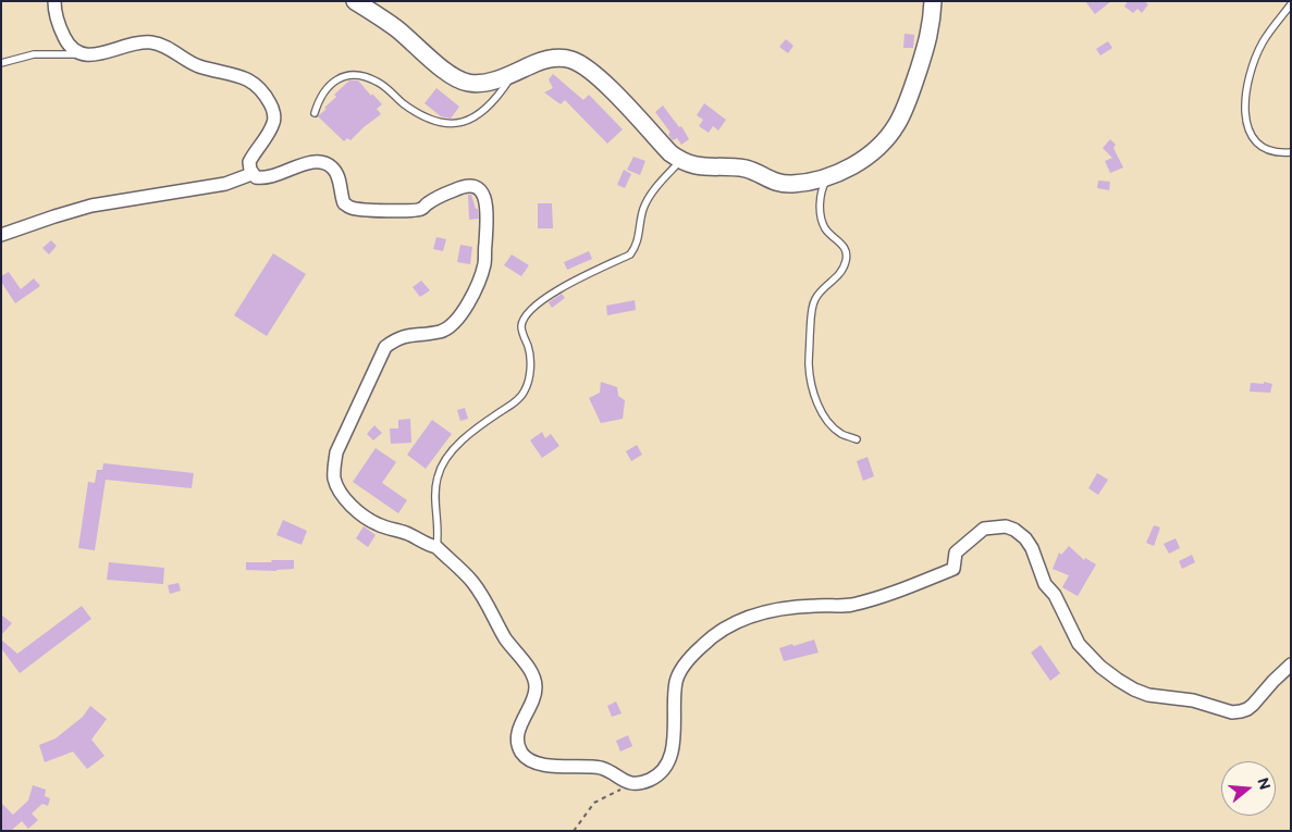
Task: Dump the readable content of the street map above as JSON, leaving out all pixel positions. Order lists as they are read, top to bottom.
{
  "north": "right"
}
